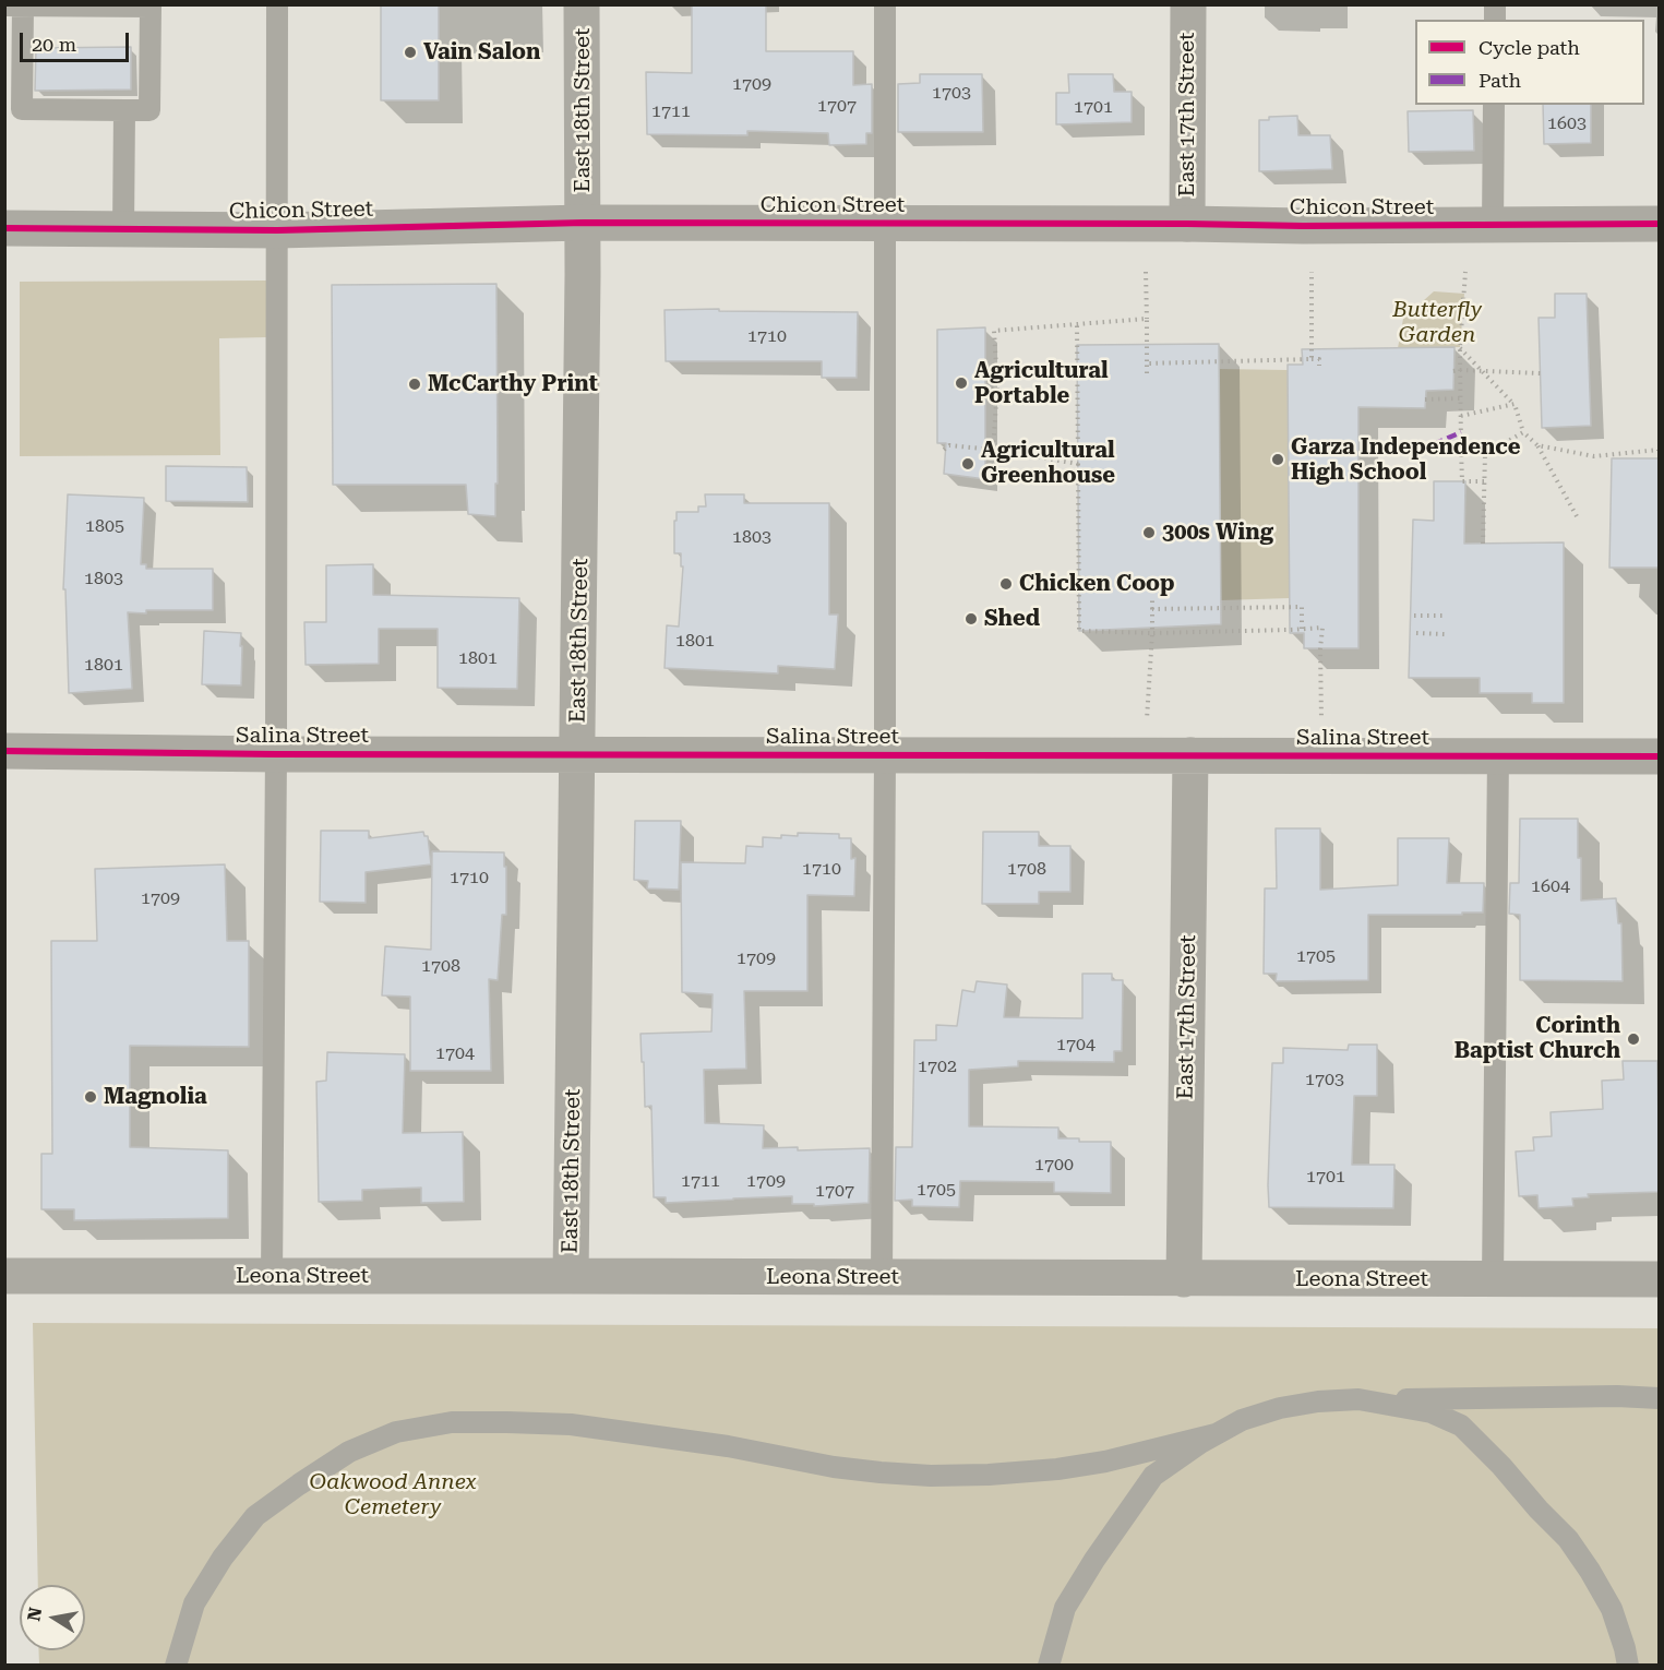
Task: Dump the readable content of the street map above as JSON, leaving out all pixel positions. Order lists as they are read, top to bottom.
{
  "streets": {
    "street": [
      "East 18th Street",
      "East 17th Street",
      "Chicon Street",
      "Salina Street",
      "Leona Street"
    ]
  },
  "crossings": [
    ["East 18th Street", "Chicon Street"],
    ["East 18th Street", "Salina Street"],
    ["East 18th Street", "Leona Street"],
    ["East 17th Street", "Chicon Street"],
    ["East 17th Street", "Salina Street"],
    ["East 17th Street", "Leona Street"]
  ],
  "parks": ["Butterfly Garden", "Oakwood Annex Cemetery"],
  "places": [
    "Vain Salon",
    "Agricultural Portable",
    "McCarthy Print",
    "Garza Independence High School",
    "Agricultural Greenhouse",
    "300s Wing",
    "Chicken Coop",
    "Shed",
    "Corinth Baptist Church",
    "Magnolia"
  ],
  "house_numbers": [
    "1709",
    "1703",
    "1707",
    "1701",
    "1711",
    "1603",
    "1710",
    "1805",
    "1803",
    "1803",
    "1801",
    "1801",
    "1801",
    "1710",
    "1708",
    "1710",
    "1604",
    "1709",
    "1705",
    "1709",
    "1708",
    "1704",
    "1704",
    "1702",
    "1703",
    "1700",
    "1701",
    "1711",
    "1709",
    "1705",
    "1707"
  ],
  "legend": ["Cycle path", "Path"],
  "scale_bar": "20 m",
  "north": "left"
}
